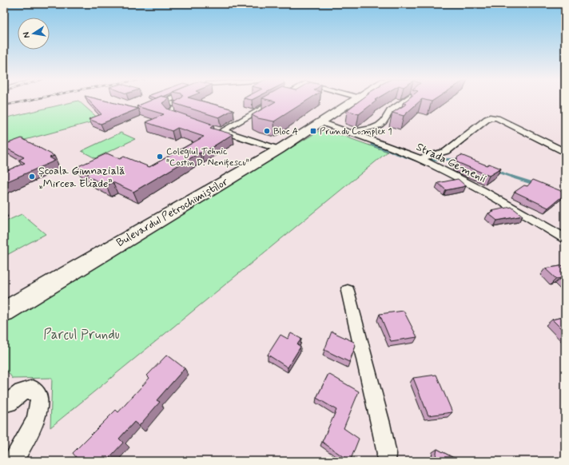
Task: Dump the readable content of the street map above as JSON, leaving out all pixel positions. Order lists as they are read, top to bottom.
{
  "streets": {
    "main road": ["Bulevardul Petrochimiștilor"],
    "street": ["Strada Gemenii"]
  },
  "crossings": [
    ["Strada Gemenii", "Bulevardul Petrochimiștilor"]
  ],
  "parks": ["Parcul Prundu"],
  "places": {
    "other": ["Bloc A", "Colegiul Tehnic \"Costin D. Nenițescu\"", "Școala Gimnazială „Mircea Eliade”"],
    "transit": ["Prundu Complex 1"]
  },
  "north": "left"
}
